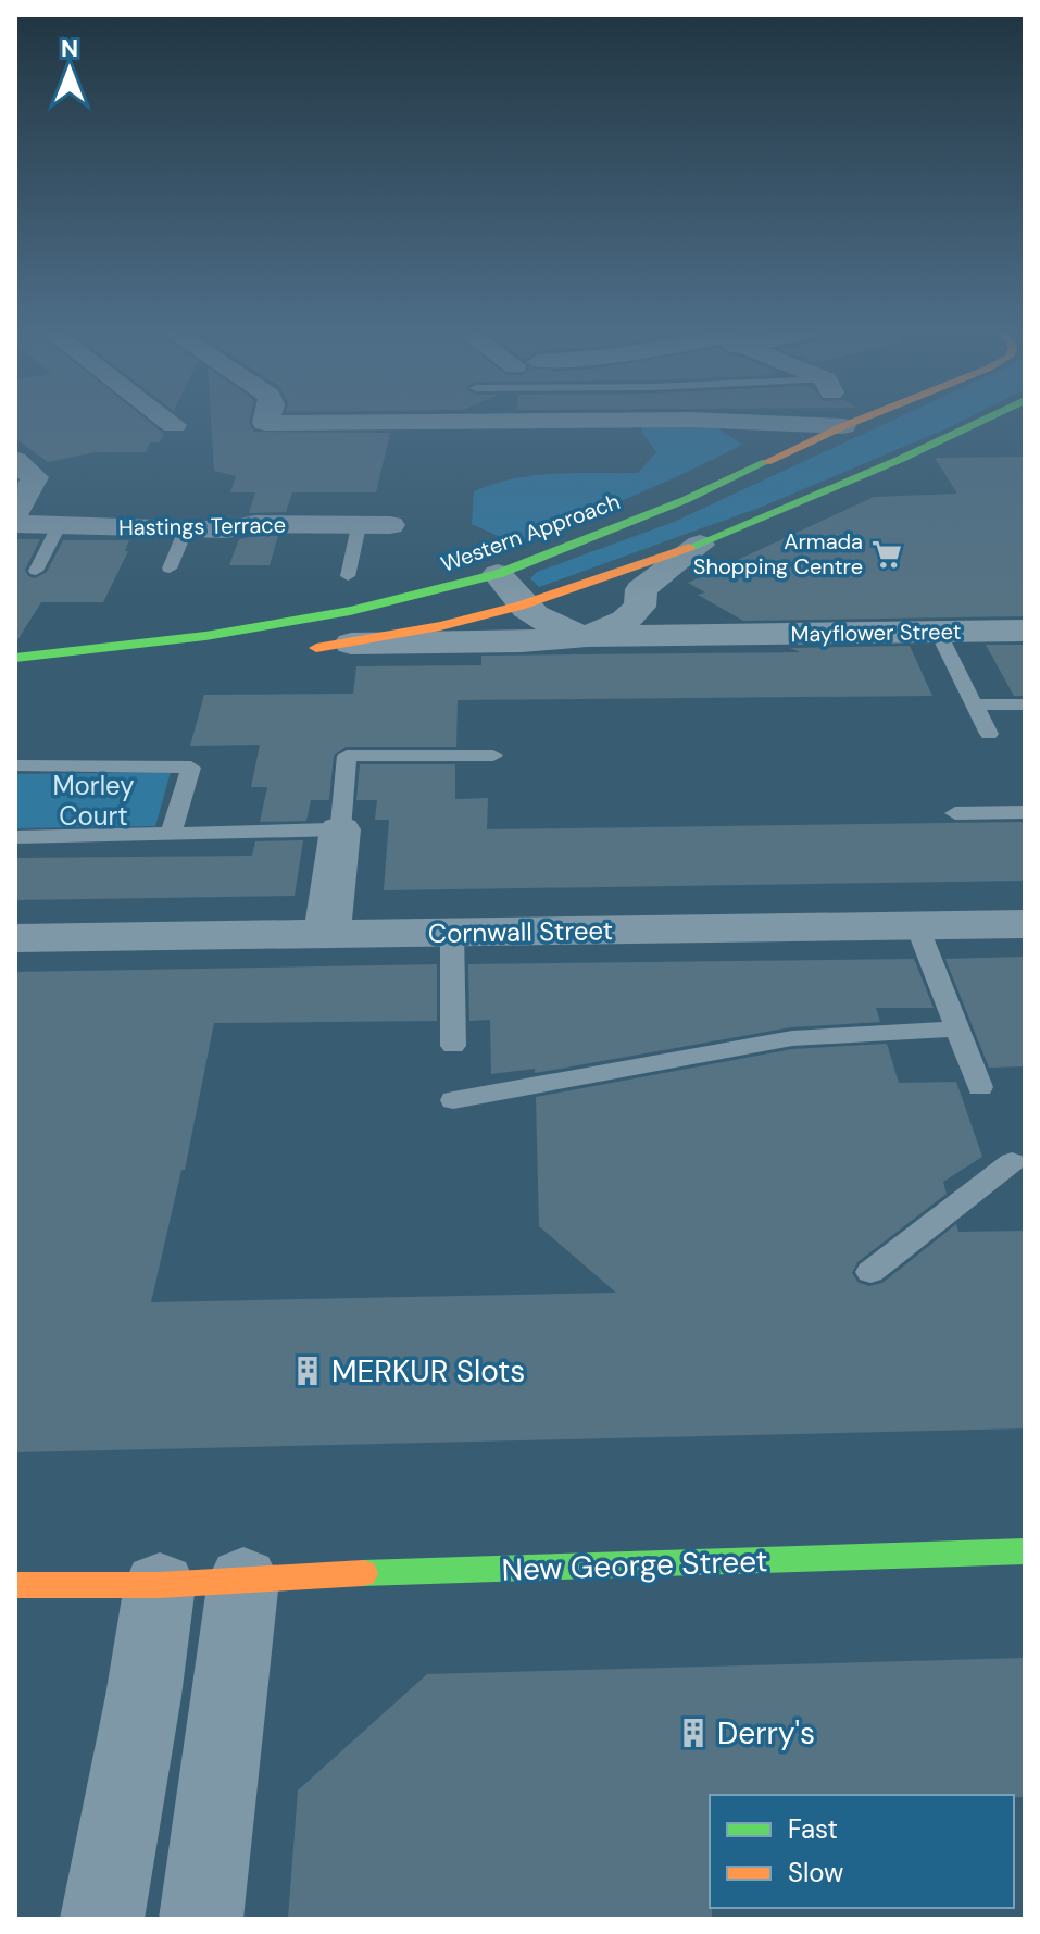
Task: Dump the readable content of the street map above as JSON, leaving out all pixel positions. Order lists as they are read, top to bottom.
{
  "streets": {
    "main road": ["Western Approach", "New George Street"],
    "street": ["Hastings Terrace", "Mayflower Street", "Cornwall Street"]
  },
  "crossings": [
    ["Western Approach", "Mayflower Street"]
  ],
  "parks": ["Morley Court"],
  "places": {
    "supermarket": ["Armada Shopping Centre"],
    "building": ["MERKUR Slots", "Derry's"]
  },
  "legend": ["Fast", "Slow"],
  "north": "top"
}
